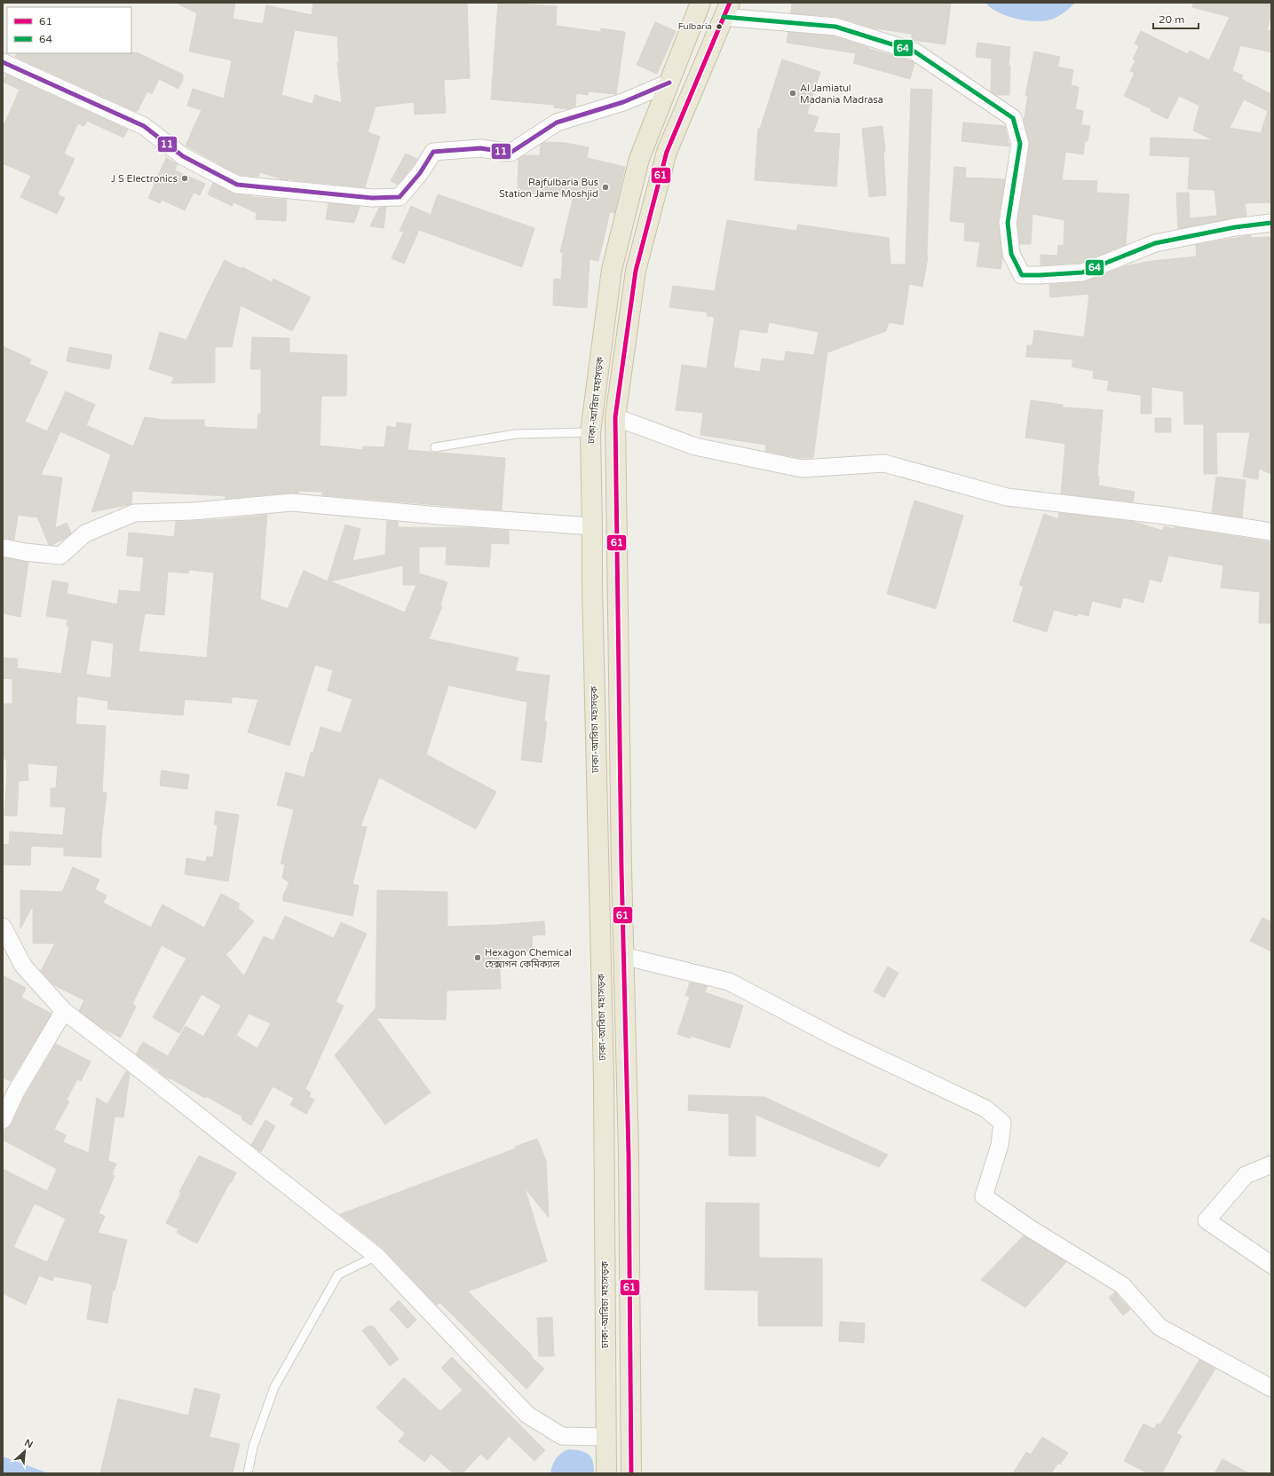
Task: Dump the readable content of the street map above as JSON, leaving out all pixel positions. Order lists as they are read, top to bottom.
{
  "streets": {
    "highway": ["ঢাকা-আরিচা মহাসড়ক"]
  },
  "places": [
    "Fulbaria",
    "Al Jamiatul Madania Madrasa",
    "J S Electronics",
    "Rajfulbaria Bus Station Jame Moshjid",
    "Hexagon Chemical হেক্সাগন কেমিক্যাল"
  ],
  "lines": ["transit line 61", "transit line 64", "transit line 11"],
  "legend": ["61", "64"],
  "scale_bar": "20 m",
  "north": "top right"
}
